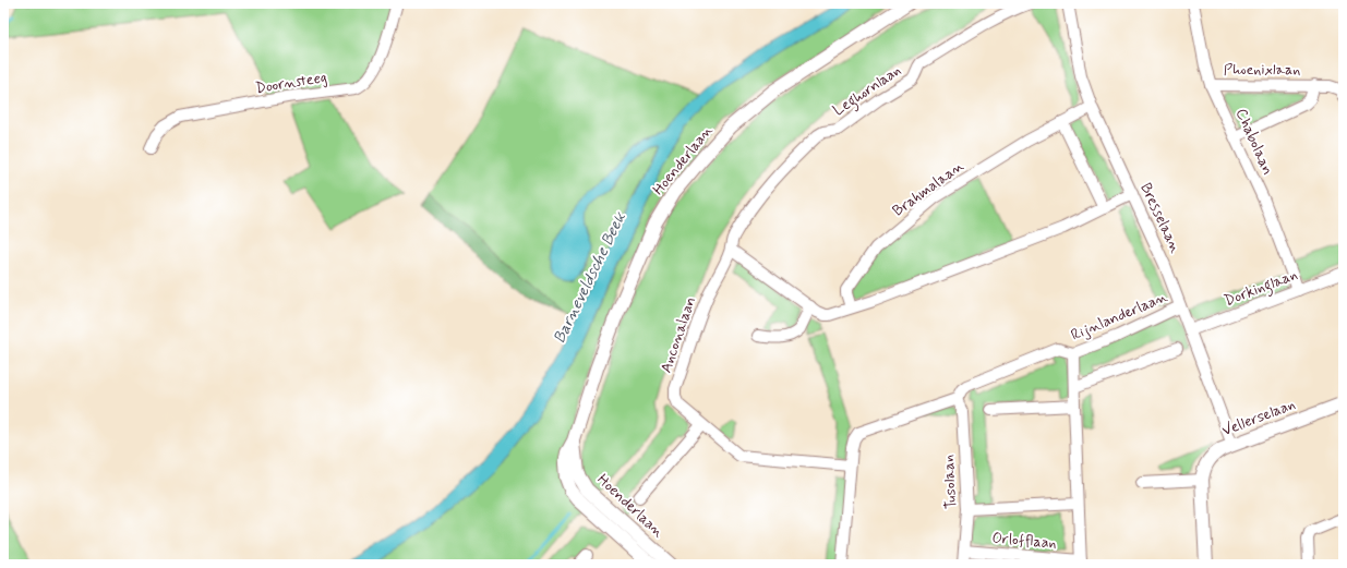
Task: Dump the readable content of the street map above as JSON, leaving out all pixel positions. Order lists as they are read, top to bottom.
{
  "streets": {
    "street": [
      "Phoenixlaan",
      "Doornsteeg",
      "Leghornlaan",
      "Chabolaan",
      "Hoenderlaan",
      "Brahmalaan",
      "Bresselaan",
      "Dorkinglaan",
      "Rijnlanderlaan",
      "Anconalaan",
      "Vellerselaan",
      "Tusolaan",
      "Orlofflaan"
    ]
  },
  "crossings": [
    ["Phoenixlaan", "Chabolaan"],
    ["Leghornlaan", "Anconalaan"],
    ["Chabolaan", "Dorkinglaan"],
    ["Brahmalaan", "Bresselaan"],
    ["Bresselaan", "Dorkinglaan"],
    ["Bresselaan", "Rijnlanderlaan"],
    ["Bresselaan", "Vellerselaan"],
    ["Rijnlanderlaan", "Anconalaan"],
    ["Rijnlanderlaan", "Tusolaan"],
    ["Rijnlanderlaan", "Orlofflaan"],
    ["Tusolaan", "Orlofflaan"]
  ],
  "water": ["Barneveldsche Beek"]
}
